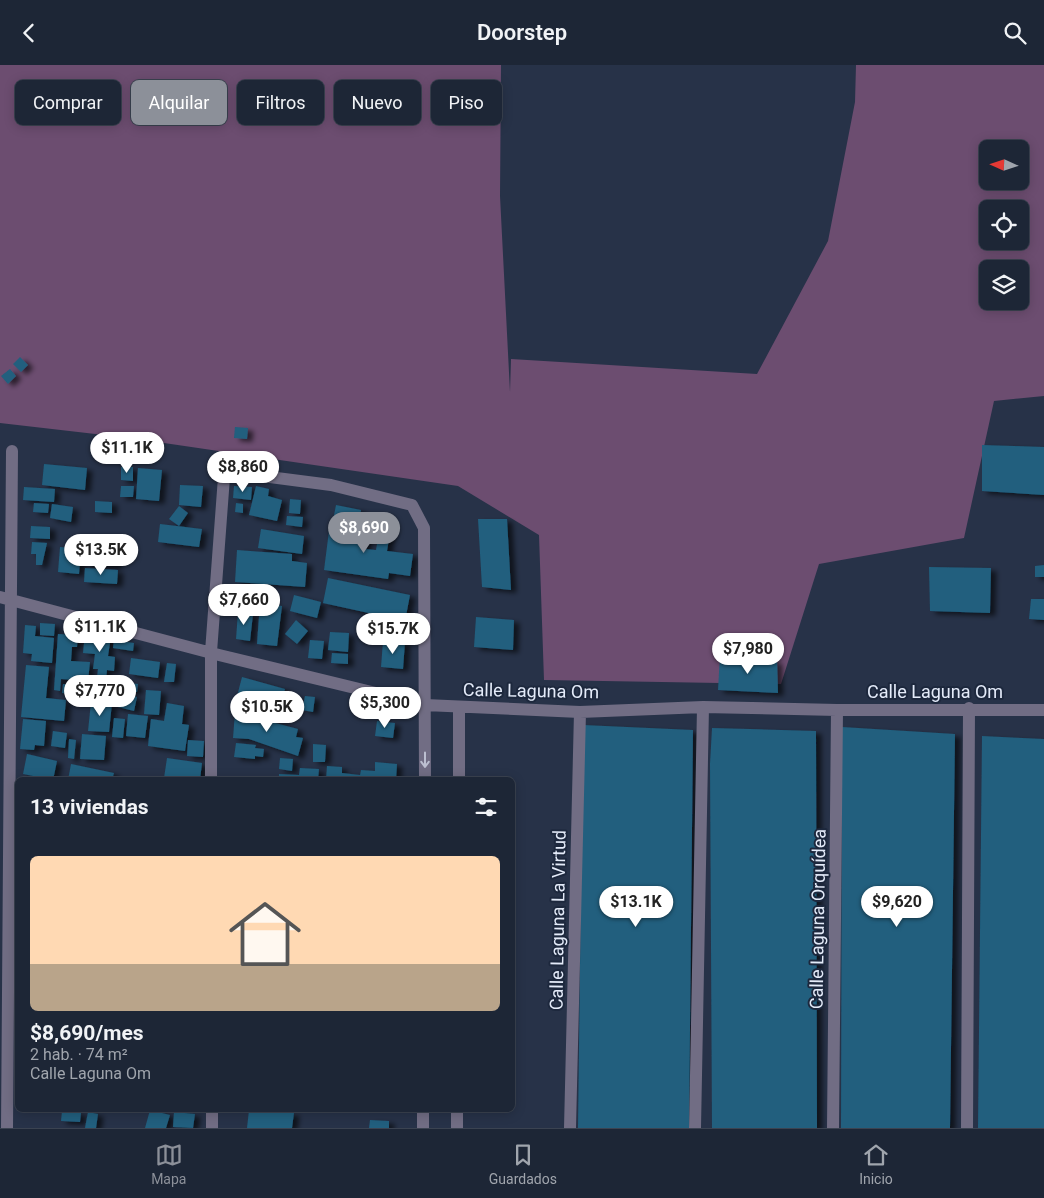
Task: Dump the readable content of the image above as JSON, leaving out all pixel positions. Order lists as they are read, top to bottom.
{
  "streets": {
    "street": ["Calle Laguna Om", "Calle Laguna Orquídea", "Calle Laguna La Virtud"]
  },
  "crossings": [
    ["Calle Laguna Om", "Calle Laguna Orquídea"],
    ["Calle Laguna Om", "Calle Laguna La Virtud"]
  ],
  "north": "left",
  "page": {
    "header": "Doorstep",
    "chip": [
      "Comprar",
      "Alquilar",
      "Filtros",
      "Nuevo",
      "Piso"
    ],
    "price": [
      "$11.1K",
      "$8,860",
      "$8,690",
      "$13.5K",
      "$7,660",
      "$11.1K",
      "$15.7K",
      "$7,980",
      "$7,770",
      "$5,300",
      "$10.5K",
      "$13.1K",
      "$9,620"
    ],
    "heading": "13 viviendas",
    "list": [
      {
        "name": "$8,690/mes",
        "note": "2 hab. · 74 m² · Calle Laguna Om"
      }
    ],
    "tabs": ["Mapa", "Guardados", "Inicio"]
  }
}
